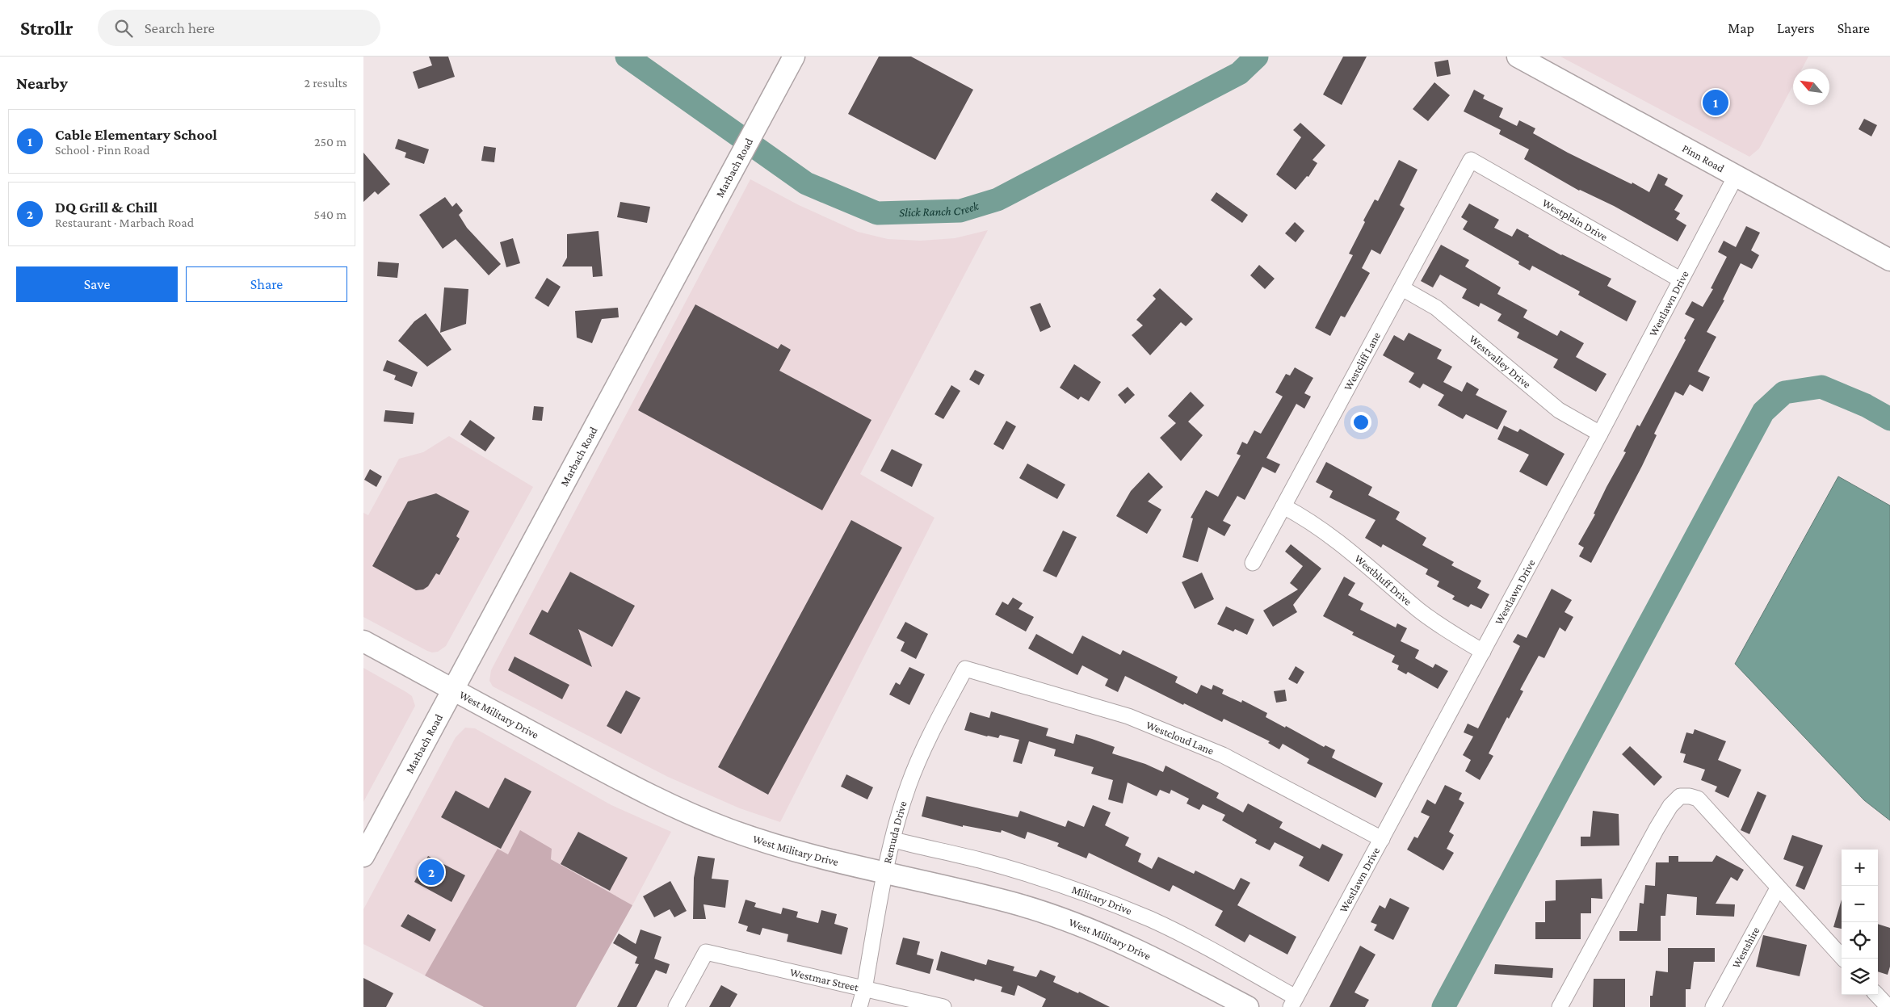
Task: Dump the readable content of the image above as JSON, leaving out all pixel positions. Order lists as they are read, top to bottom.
{
  "streets": {
    "main road": ["Pinn Road", "Marbach Road", "West Military Drive"],
    "street": [
      "Westplain Drive",
      "Westlawn Drive",
      "Westcliff Lane",
      "Westvalley Drive",
      "Westbluff Drive",
      "Westcloud Lane",
      "Remuda Drive",
      "Military Drive",
      "Westshire",
      "Westmar Street"
    ]
  },
  "crossings": [
    ["Pinn Road", "Westlawn Drive"],
    ["Marbach Road", "West Military Drive"],
    ["Westplain Drive", "Westlawn Drive"],
    ["Westplain Drive", "Westcliff Lane"],
    ["Westlawn Drive", "Westvalley Drive"],
    ["Westlawn Drive", "Westbluff Drive"],
    ["Westlawn Drive", "Westcloud Lane"],
    ["Westlawn Drive", "Military Drive"],
    ["Westcliff Lane", "Westvalley Drive"],
    ["Westcliff Lane", "Westbluff Drive"],
    ["West Military Drive", "Remuda Drive"],
    ["Westcloud Lane", "Remuda Drive"],
    ["Remuda Drive", "Military Drive"],
    ["Remuda Drive", "Westmar Street"]
  ],
  "water": ["Slick Ranch Creek"],
  "north": "top left",
  "page": {
    "header": "Strollr",
    "search": "Search here",
    "nav": ["Map", "Layers", "Share"],
    "heading": ["Nearby", "2 results"],
    "pins": ["1", "2"],
    "list": [
      {
        "mark": "1",
        "name": "Cable Elementary School",
        "note": "School · Pinn Road",
        "value": "250 m"
      },
      {
        "mark": "2",
        "name": "DQ Grill & Chill",
        "note": "Restaurant · Marbach Road",
        "value": "540 m"
      }
    ],
    "buttons": ["Save", "Share"],
    "map_buttons": ["+", "−"]
  }
}
